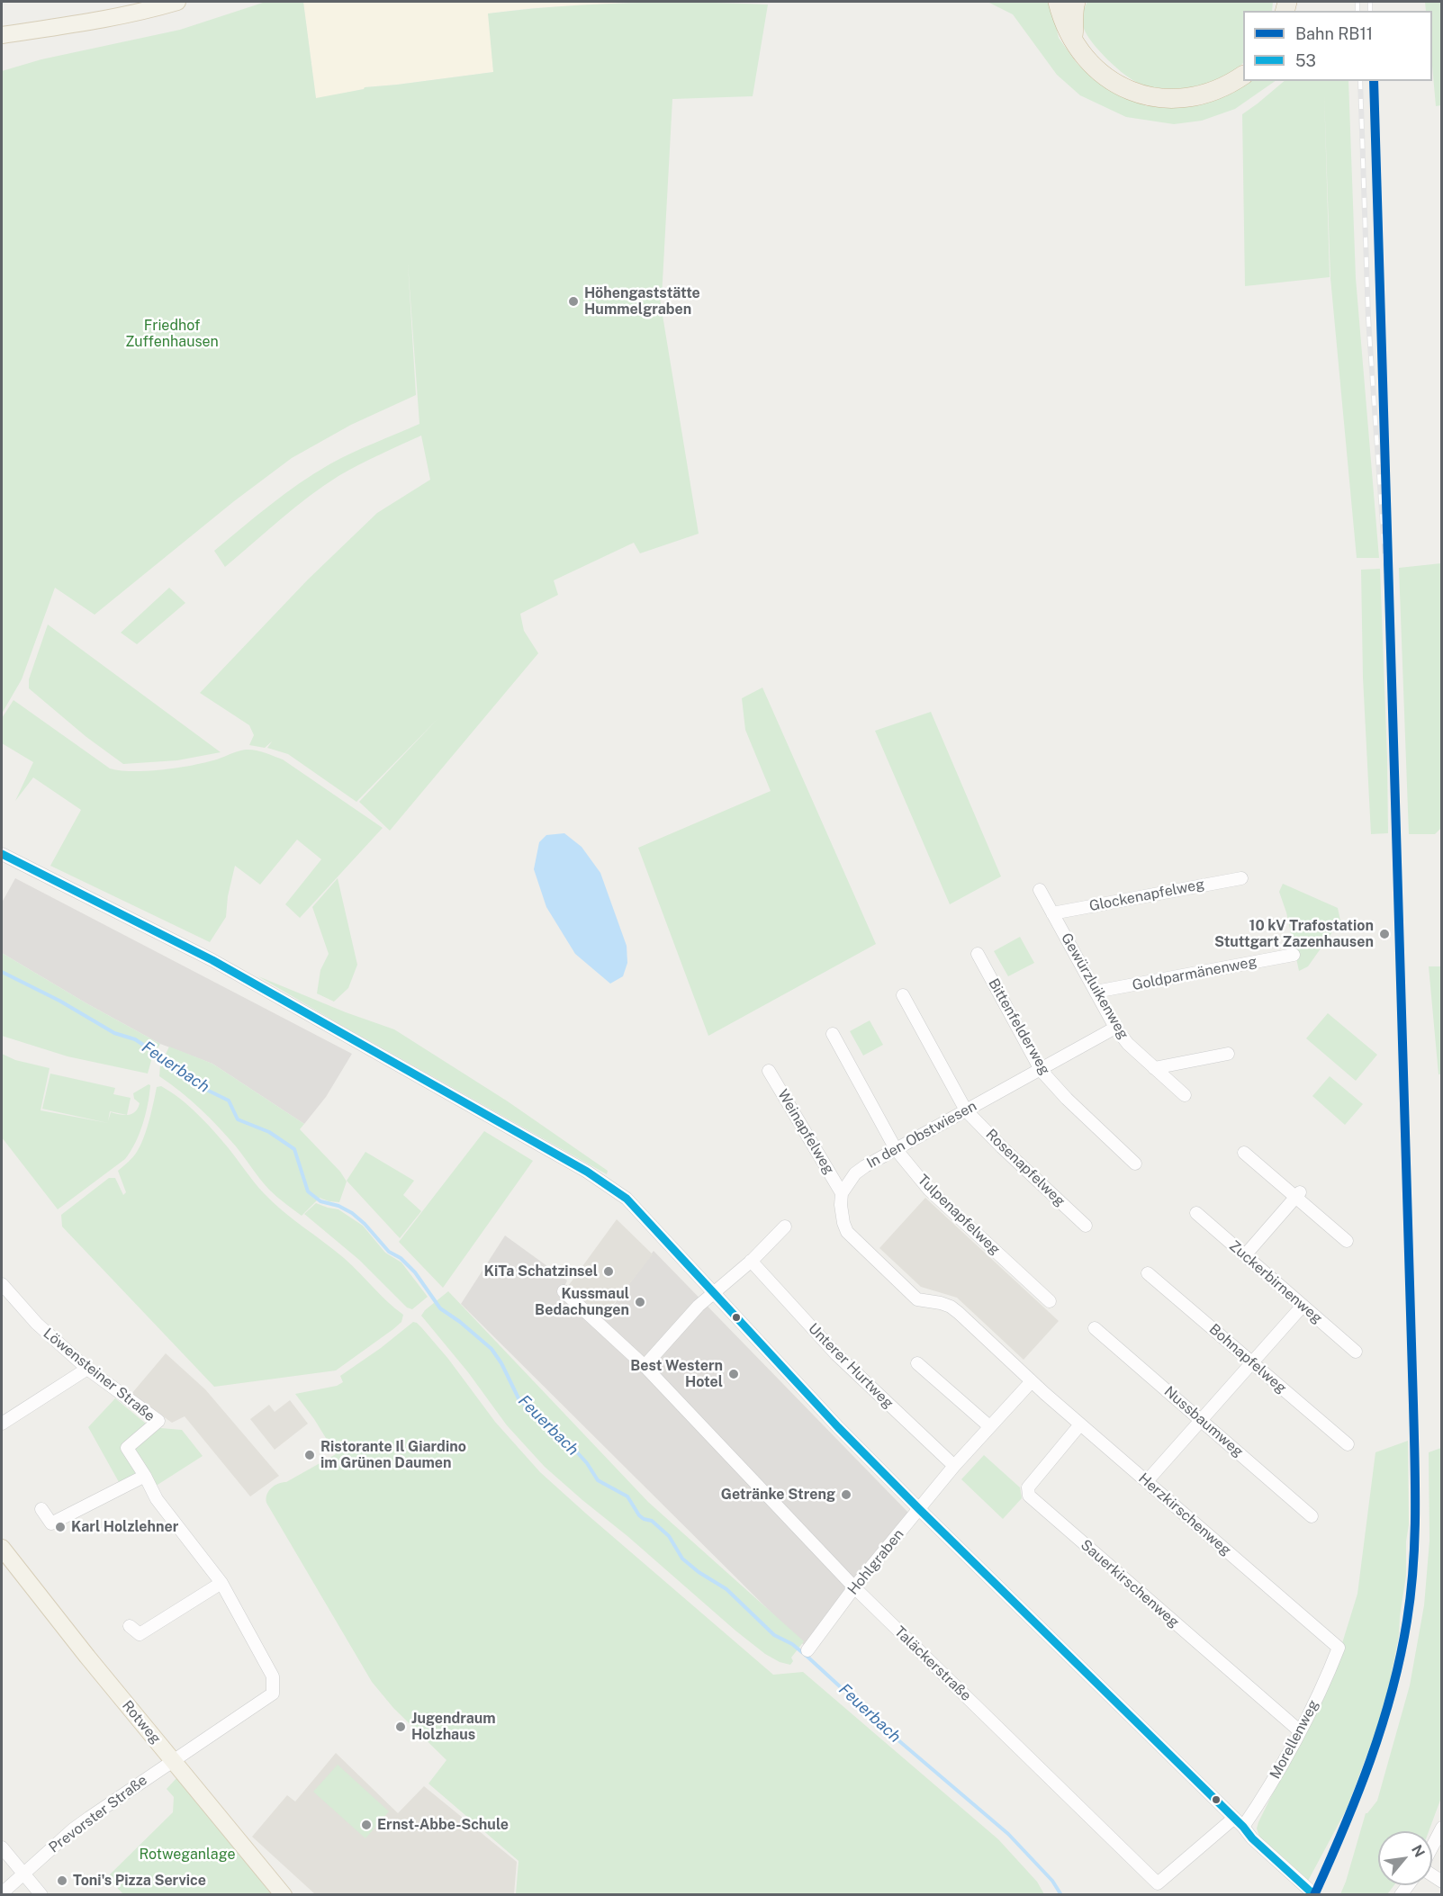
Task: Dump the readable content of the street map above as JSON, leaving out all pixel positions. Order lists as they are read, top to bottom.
{
  "streets": {
    "main road": ["Rotweg"],
    "street": [
      "Glockenapfelweg",
      "Goldparmänenweg",
      "Gewürzluikenweg",
      "Bittenfelderweg",
      "Weinapfelweg",
      "In den Obstwiesen",
      "Rosenapfelweg",
      "Tulpenapfelweg",
      "Zuckerbirnenweg",
      "Bohnapfelweg",
      "Unterer Hurtweg",
      "Löwensteiner Straße",
      "Nussbaumweg",
      "Herzkirschenweg",
      "Hohlgraben",
      "Sauerkirschenweg",
      "Taläckerstraße",
      "Morellenweg",
      "Prevorster Straße"
    ]
  },
  "crossings": [
    ["Glockenapfelweg", "Gewürzluikenweg"],
    ["Goldparmänenweg", "Gewürzluikenweg"],
    ["Gewürzluikenweg", "In den Obstwiesen"],
    ["Bittenfelderweg", "In den Obstwiesen"],
    ["Weinapfelweg", "In den Obstwiesen"],
    ["In den Obstwiesen", "Rosenapfelweg"],
    ["In den Obstwiesen", "Tulpenapfelweg"],
    ["Unterer Hurtweg", "Hohlgraben"],
    ["Löwensteiner Straße", "Rotweg"],
    ["Löwensteiner Straße", "Prevorster Straße"],
    ["Herzkirschenweg", "Hohlgraben"],
    ["Herzkirschenweg", "Sauerkirschenweg"],
    ["Herzkirschenweg", "Morellenweg"],
    ["Hohlgraben", "Taläckerstraße"],
    ["Sauerkirschenweg", "Morellenweg"],
    ["Rotweg", "Prevorster Straße"]
  ],
  "water": ["Feuerbach"],
  "parks": ["Friedhof Zuffenhausen", "Rotweganlage"],
  "places": [
    "Höhengaststätte Hummelgraben",
    "10 kV Trafostation Stuttgart Zazenhausen",
    "KiTa Schatzinsel",
    "Kussmaul Bedachungen",
    "Best Western Hotel",
    "Ristorante Il Giardino im Grünen Daumen",
    "Getränke Streng",
    "Karl Holzlehner",
    "Jugendraum Holzhaus",
    "Ernst-Abbe-Schule",
    "Toni's Pizza Service"
  ],
  "lines": ["rail line RB11", "transit line 53"],
  "legend": ["Bahn RB11", "53"],
  "north": "top right"
}
